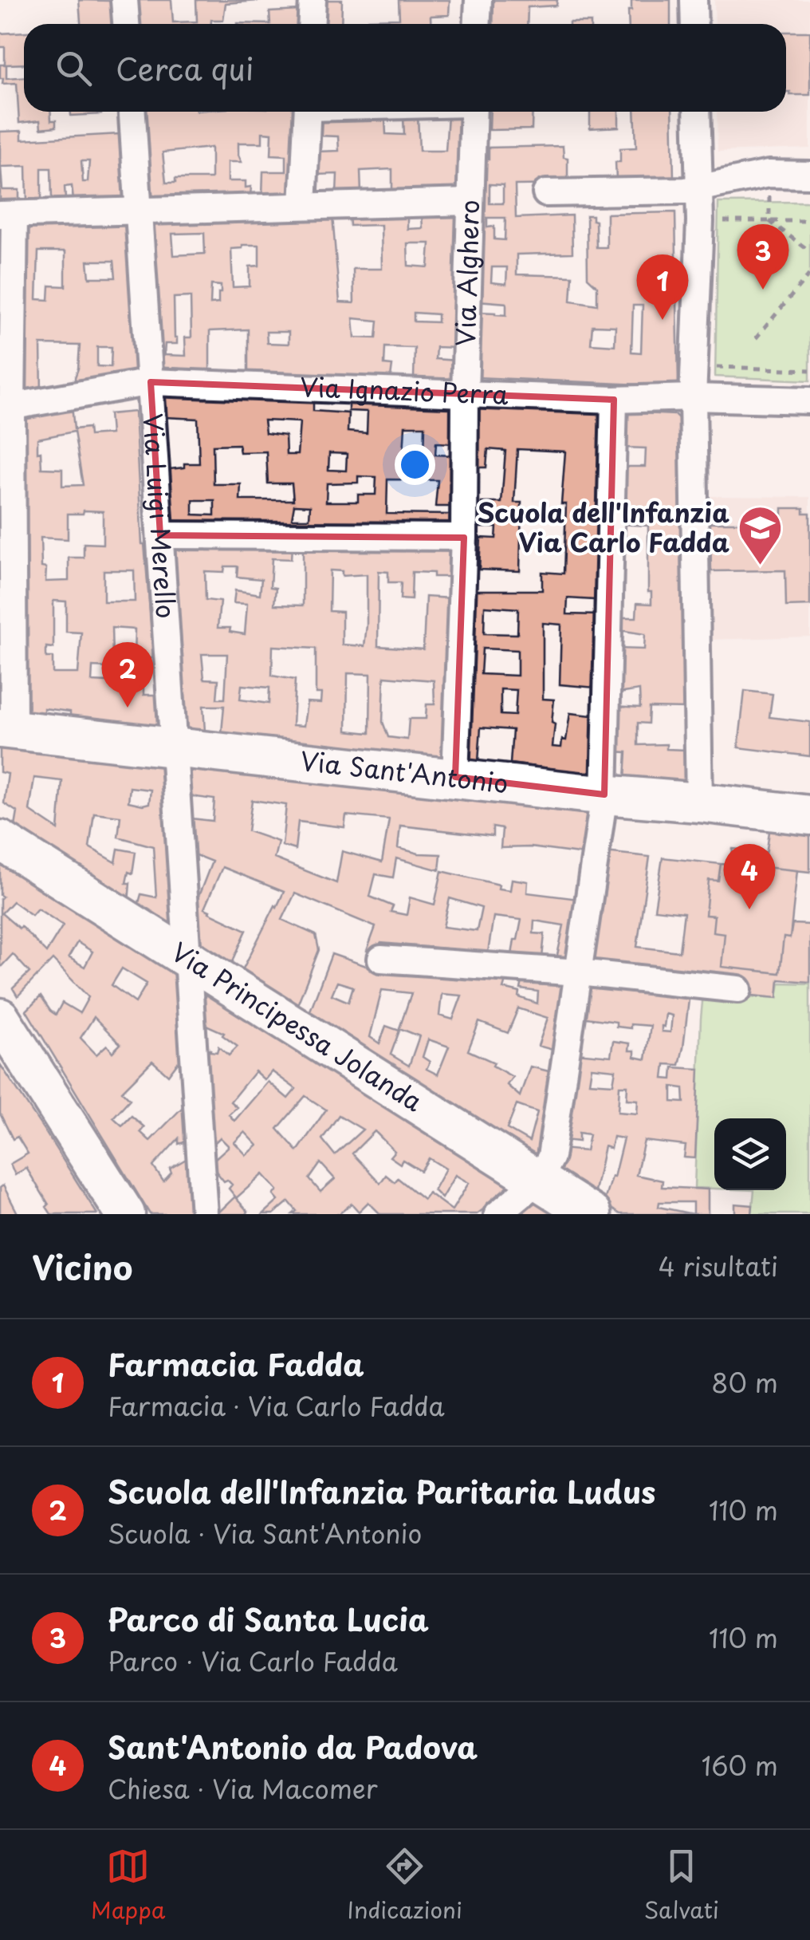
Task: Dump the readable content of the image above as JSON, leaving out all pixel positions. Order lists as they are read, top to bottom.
{
  "streets": {
    "street": [
      "Via Alghero",
      "Via Ignazio Perra",
      "Via Luigi Merello",
      "Via Sant'Antonio",
      "Via Principessa Jolanda"
    ]
  },
  "crossings": [
    ["Via Alghero", "Via Ignazio Perra"],
    ["Via Alghero", "Via Sant'Antonio"],
    ["Via Ignazio Perra", "Via Luigi Merello"],
    ["Via Luigi Merello", "Via Sant'Antonio"],
    ["Via Luigi Merello", "Via Principessa Jolanda"]
  ],
  "places": {
    "school or university": ["Scuola dell'Infanzia Via Carlo Fadda"]
  },
  "page": {
    "search": "Cerca qui",
    "pins": [
      "3",
      "1",
      "2",
      "4"
    ],
    "heading": ["Vicino", "4 risultati"],
    "list": [
      {
        "mark": "1",
        "name": "Farmacia Fadda",
        "note": "Farmacia · Via Carlo Fadda",
        "value": "80 m"
      },
      {
        "mark": "2",
        "name": "Scuola dell'Infanzia Paritaria Ludus",
        "note": "Scuola · Via Sant'Antonio",
        "value": "110 m"
      },
      {
        "mark": "3",
        "name": "Parco di Santa Lucia",
        "note": "Parco · Via Carlo Fadda",
        "value": "110 m"
      },
      {
        "mark": "4",
        "name": "Sant'Antonio da Padova",
        "note": "Chiesa · Via Macomer",
        "value": "160 m"
      }
    ],
    "nav": ["Mappa", "Indicazioni", "Salvati"]
  }
}
